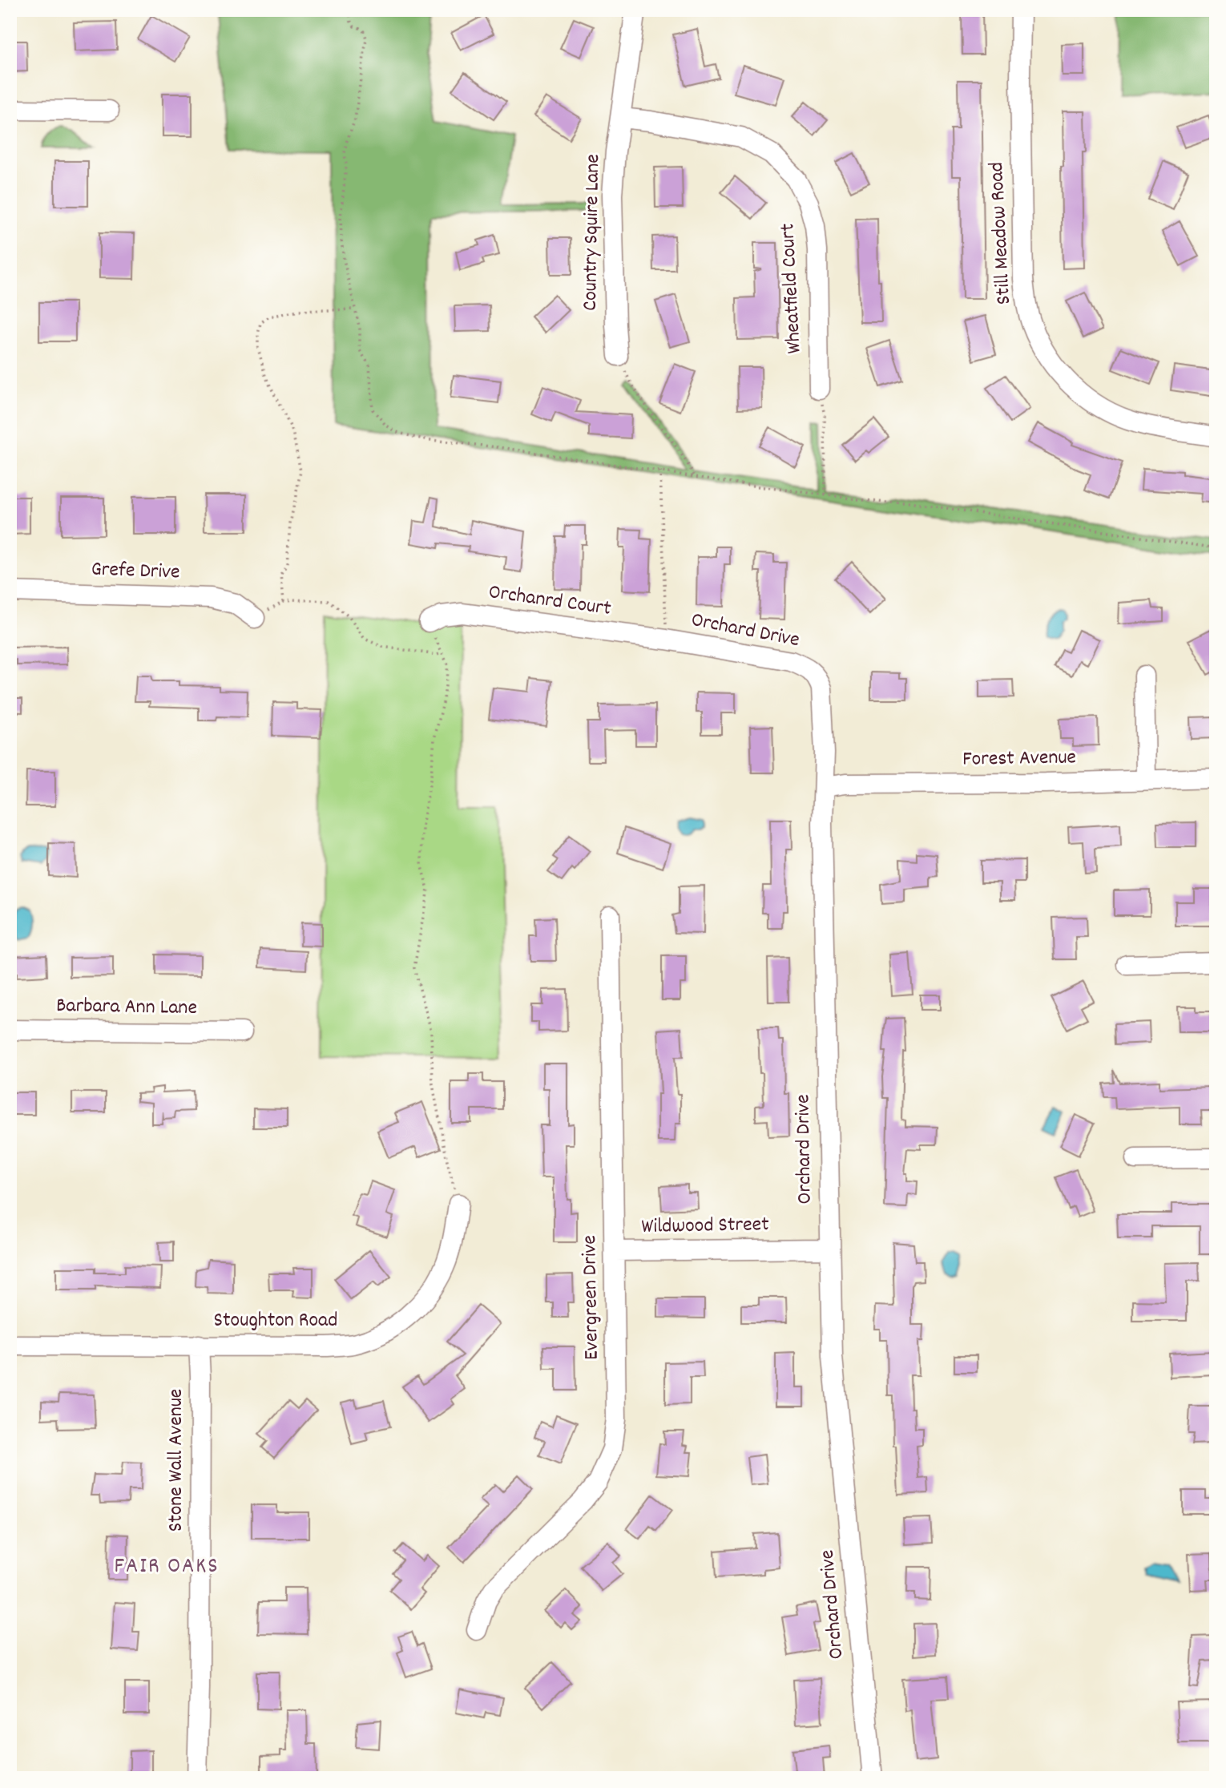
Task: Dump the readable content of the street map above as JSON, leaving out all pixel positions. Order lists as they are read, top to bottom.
{
  "streets": {
    "street": [
      "Country Squire Lane",
      "Still Meadow Road",
      "Wheatfield Court",
      "Grefe Drive",
      "Orchanrd Court",
      "Orchard Drive",
      "Forest Avenue",
      "Barbara Ann Lane",
      "Wildwood Street",
      "Evergreen Drive",
      "Stoughton Road",
      "Stone Wall Avenue"
    ]
  },
  "crossings": [
    ["Country Squire Lane", "Wheatfield Court"],
    ["Orchanrd Court", "Orchard Drive"],
    ["Orchard Drive", "Forest Avenue"],
    ["Orchard Drive", "Wildwood Street"],
    ["Wildwood Street", "Evergreen Drive"],
    ["Stoughton Road", "Stone Wall Avenue"]
  ],
  "districts": ["FAIR OAKS"]
}
